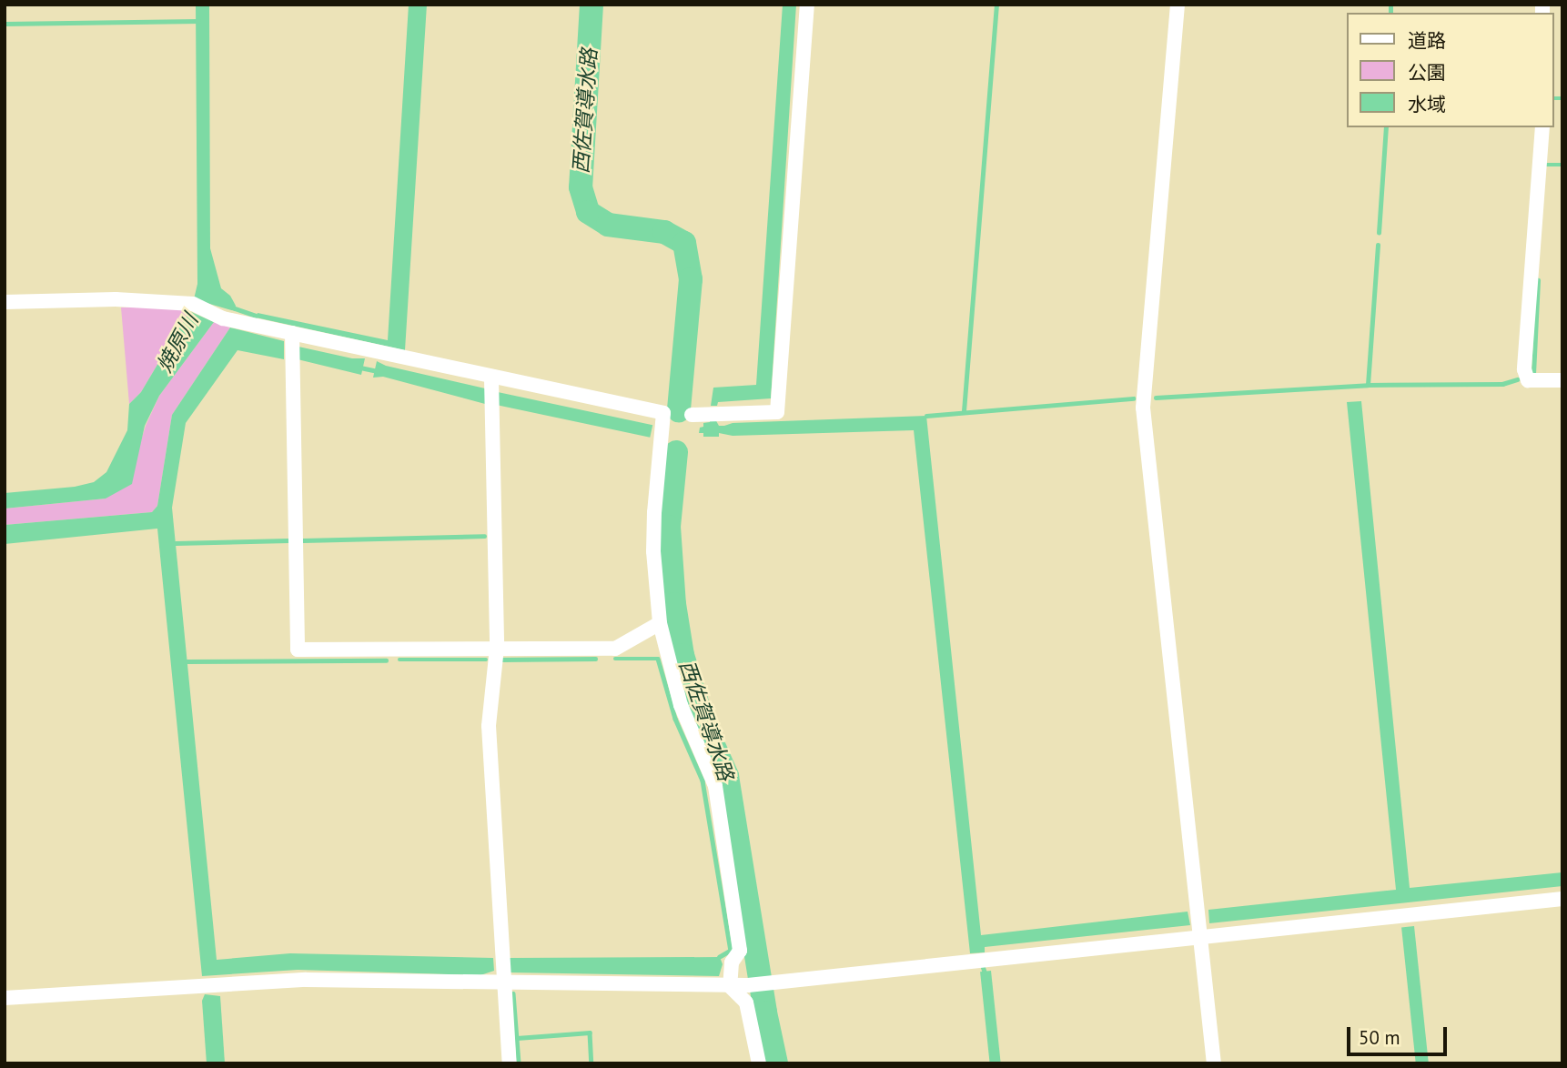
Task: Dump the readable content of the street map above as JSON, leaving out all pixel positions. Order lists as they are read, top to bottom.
{
  "water": ["西佐賀導水路", "焼原川"],
  "legend": ["道路", "公園", "水域"],
  "scale_bar": "50 m"
}
